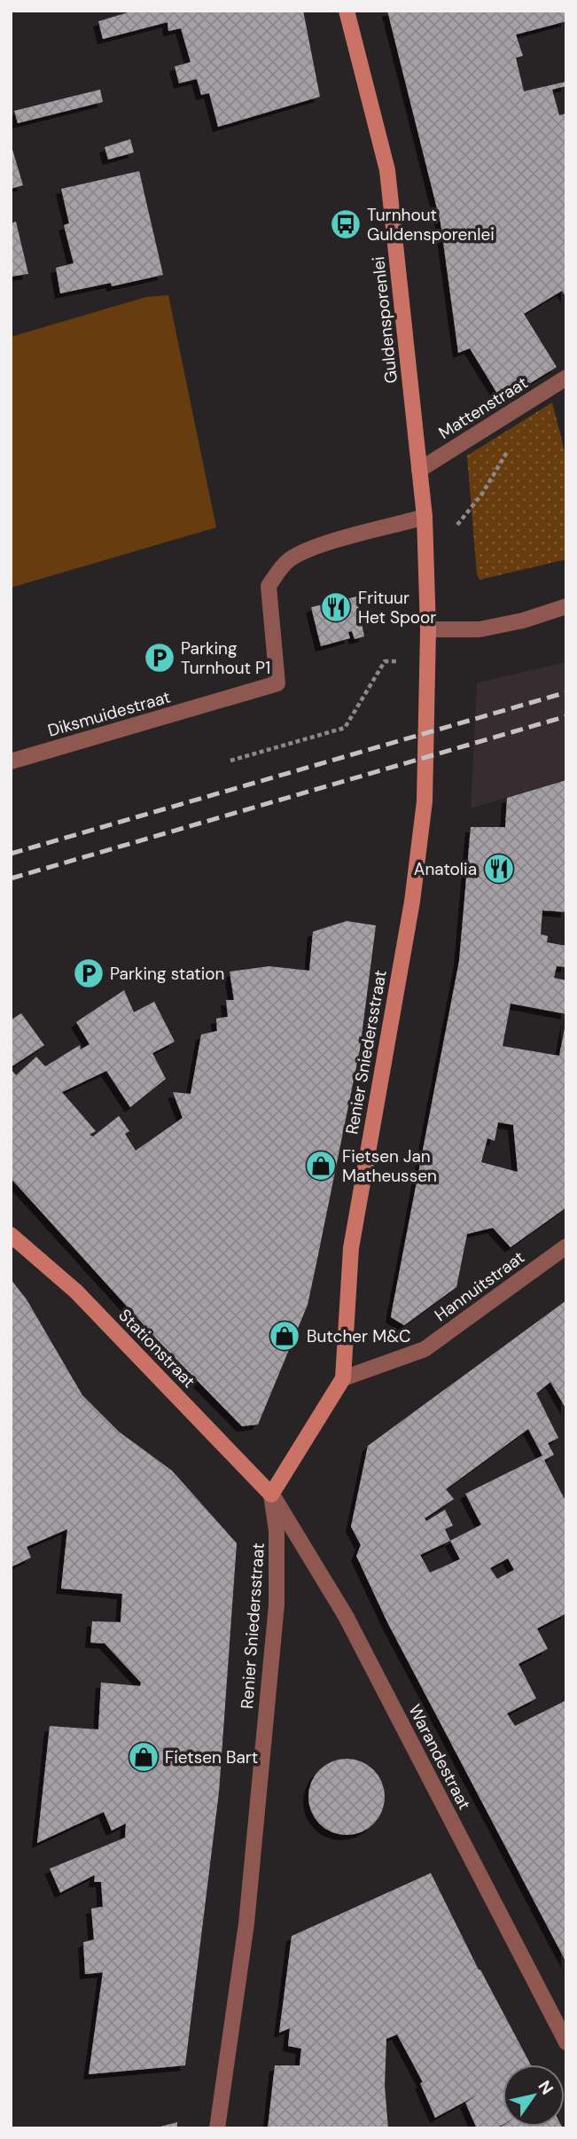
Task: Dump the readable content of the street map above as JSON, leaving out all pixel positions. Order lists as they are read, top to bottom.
{
  "streets": {
    "street": [
      "Guldensporenlei",
      "Mattenstraat",
      "Diksmuidestraat",
      "Renier Sniedersstraat",
      "Hannuitstraat",
      "Stationstraat",
      "Warandestraat"
    ]
  },
  "crossings": [
    ["Guldensporenlei", "Mattenstraat"],
    ["Guldensporenlei", "Diksmuidestraat"],
    ["Guldensporenlei", "Renier Sniedersstraat"],
    ["Renier Sniedersstraat", "Hannuitstraat"],
    ["Renier Sniedersstraat", "Stationstraat"],
    ["Renier Sniedersstraat", "Warandestraat"],
    ["Stationstraat", "Warandestraat"]
  ],
  "places": {
    "bus stop": ["Turnhout Guldensporenlei"],
    "restaurant": ["Frituur Het Spoor", "Anatolia"],
    "parking": ["Parking Turnhout P1", "Parking station"],
    "shop": ["Fietsen Jan Matheussen", "Butcher M&C", "Fietsen Bart"]
  },
  "north": "top right"
}
